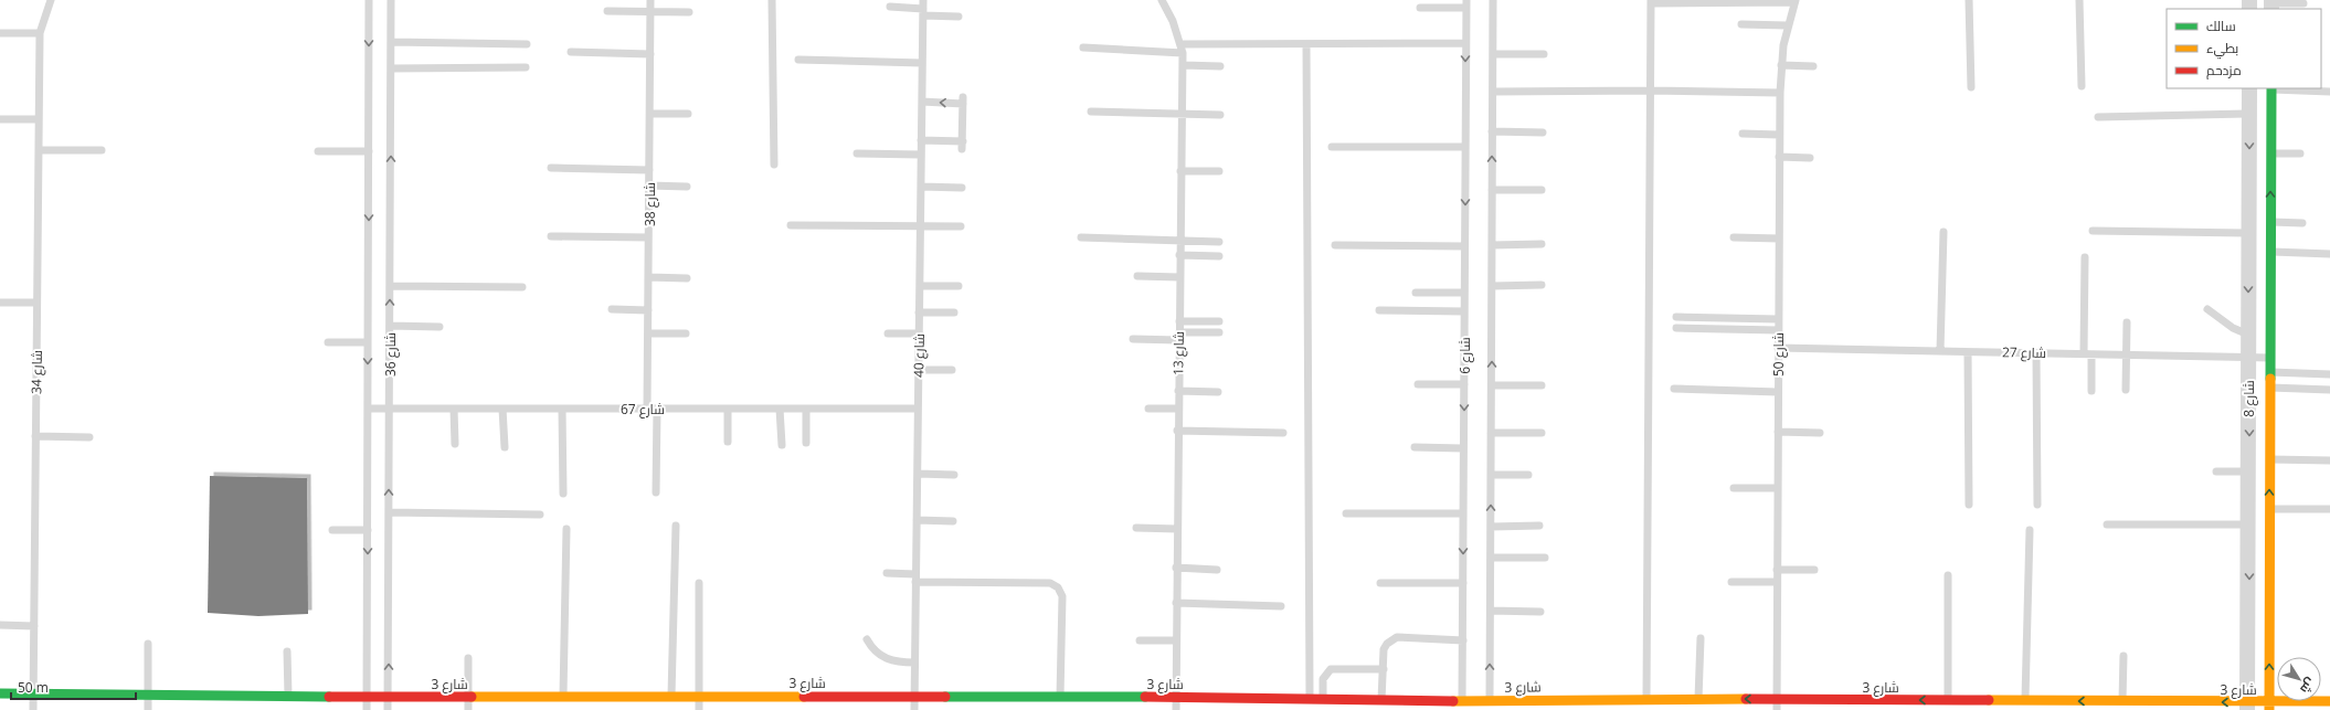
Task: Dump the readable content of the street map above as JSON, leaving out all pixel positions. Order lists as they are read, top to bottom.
{
  "streets": {
    "street": ["شارع 8", "شارع 3"],
    "lane": [
      "شارع 38",
      "شارع 27",
      "شارع 13",
      "شارع 36",
      "شارع 50",
      "شارع 40",
      "شارع 6",
      "شارع 34",
      "شارع 67"
    ]
  },
  "crossings": [
    ["شارع 38", "شارع 67"],
    ["شارع 27", "شارع 50"],
    ["شارع 27", "شارع 8"],
    ["شارع 13", "شارع 3"],
    ["شارع 36", "شارع 67"],
    ["شارع 36", "شارع 3"],
    ["شارع 50", "شارع 3"],
    ["شارع 40", "شارع 67"],
    ["شارع 40", "شارع 3"],
    ["شارع 6", "شارع 3"],
    ["شارع 34", "شارع 3"],
    ["شارع 8", "شارع 3"]
  ],
  "legend": ["سالك", "بطيء", "مزدحم"],
  "scale_bar": "50 m",
  "north": "bottom right"
}
